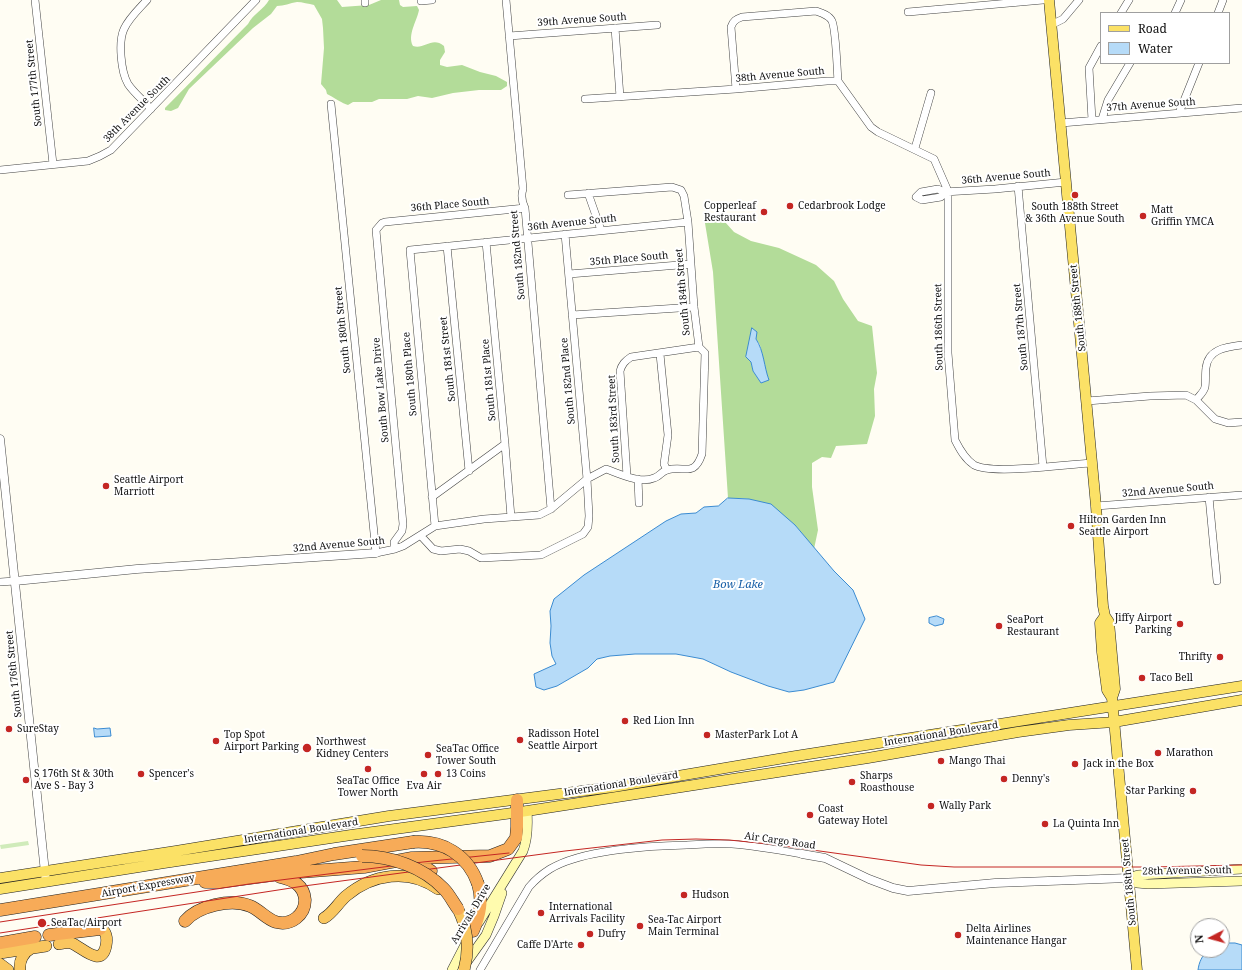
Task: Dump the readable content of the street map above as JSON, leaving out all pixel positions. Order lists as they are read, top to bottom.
{
  "streets": {
    "highway": ["Airport Expressway"],
    "main road": [
      "South 188th Street",
      "International Boulevard",
      "28th Avenue South",
      "Arrivals Drive"
    ],
    "street": [
      "39th Avenue South",
      "38th Avenue South",
      "South 177th Street",
      "37th Avenue South",
      "36th Avenue South",
      "36th Place South",
      "South 182nd Street",
      "35th Place South",
      "South 184th Street",
      "South 186th Street",
      "South 187th Street",
      "South 180th Street",
      "South 181st Street",
      "South 180th Place",
      "South 181st Place",
      "South 182nd Place",
      "South Bow Lake Drive",
      "South 183rd Street",
      "32nd Avenue South",
      "South 176th Street",
      "Air Cargo Road"
    ]
  },
  "crossings": [
    ["39th Avenue South", "South 182nd Street"],
    ["38th Avenue South", "South 177th Street"],
    ["38th Avenue South", "36th Avenue South"],
    ["38th Avenue South", "South 186th Street"],
    ["37th Avenue South", "South 188th Street"],
    ["36th Avenue South", "South 182nd Street"],
    ["36th Avenue South", "South 184th Street"],
    ["36th Avenue South", "South 188th Street"],
    ["36th Avenue South", "South 186th Street"],
    ["36th Avenue South", "South 187th Street"],
    ["36th Avenue South", "South 181st Street"],
    ["36th Avenue South", "South 180th Place"],
    ["36th Avenue South", "South 181st Place"],
    ["36th Avenue South", "South 182nd Place"],
    ["36th Place South", "South 182nd Street"],
    ["36th Place South", "South Bow Lake Drive"],
    ["South 182nd Street", "32nd Avenue South"],
    ["35th Place South", "South 184th Street"],
    ["35th Place South", "South 182nd Place"],
    ["South 184th Street", "32nd Avenue South"],
    ["South 188th Street", "32nd Avenue South"],
    ["South 188th Street", "International Boulevard"],
    ["South 188th Street", "Air Cargo Road"],
    ["South 188th Street", "28th Avenue South"],
    ["South 186th Street", "South 187th Street"],
    ["South 180th Street", "32nd Avenue South"],
    ["South 180th Place", "32nd Avenue South"],
    ["South 181st Place", "32nd Avenue South"],
    ["South 182nd Place", "32nd Avenue South"],
    ["South Bow Lake Drive", "32nd Avenue South"],
    ["South 183rd Street", "32nd Avenue South"],
    ["32nd Avenue South", "South 176th Street"],
    ["South 176th Street", "International Boulevard"],
    ["International Boulevard", "Arrivals Drive"],
    ["Air Cargo Road", "28th Avenue South"]
  ],
  "water": ["Bow Lake"],
  "places": [
    "South 188th Street & 36th Avenue South",
    "Cedarbrook Lodge",
    "Copperleaf Restaurant",
    "Matt Griffin YMCA",
    "Seattle Airport Marriott",
    "Hilton Garden Inn Seattle Airport",
    "Jiffy Airport Parking",
    "SeaPort Restaurant",
    "Thrifty",
    "Taco Bell",
    "Red Lion Inn",
    "SureStay",
    "MasterPark Lot A",
    "Radisson Hotel Seattle Airport",
    "Top Spot Airport Parking",
    "Northwest Kidney Centers",
    "Marathon",
    "SeaTac Office Tower South",
    "Mango Thai",
    "Jack in the Box",
    "SeaTac Office Tower North",
    "Spencer's",
    "Eva Air",
    "13 Coins",
    "Denny's",
    "S 176th St & 30th Ave S - Bay 3",
    "Sharps Roasthouse",
    "Star Parking",
    "Wally Park",
    "Coast Gateway Hotel",
    "La Quinta Inn",
    "Hudson",
    "International Arrivals Facility",
    "SeaTac/Airport",
    "Sea-Tac Airport Main Terminal",
    "Dufry",
    "Delta Airlines Maintenance Hangar",
    "Caffe D'Arte"
  ],
  "legend": ["Road", "Water"],
  "north": "left"
}
